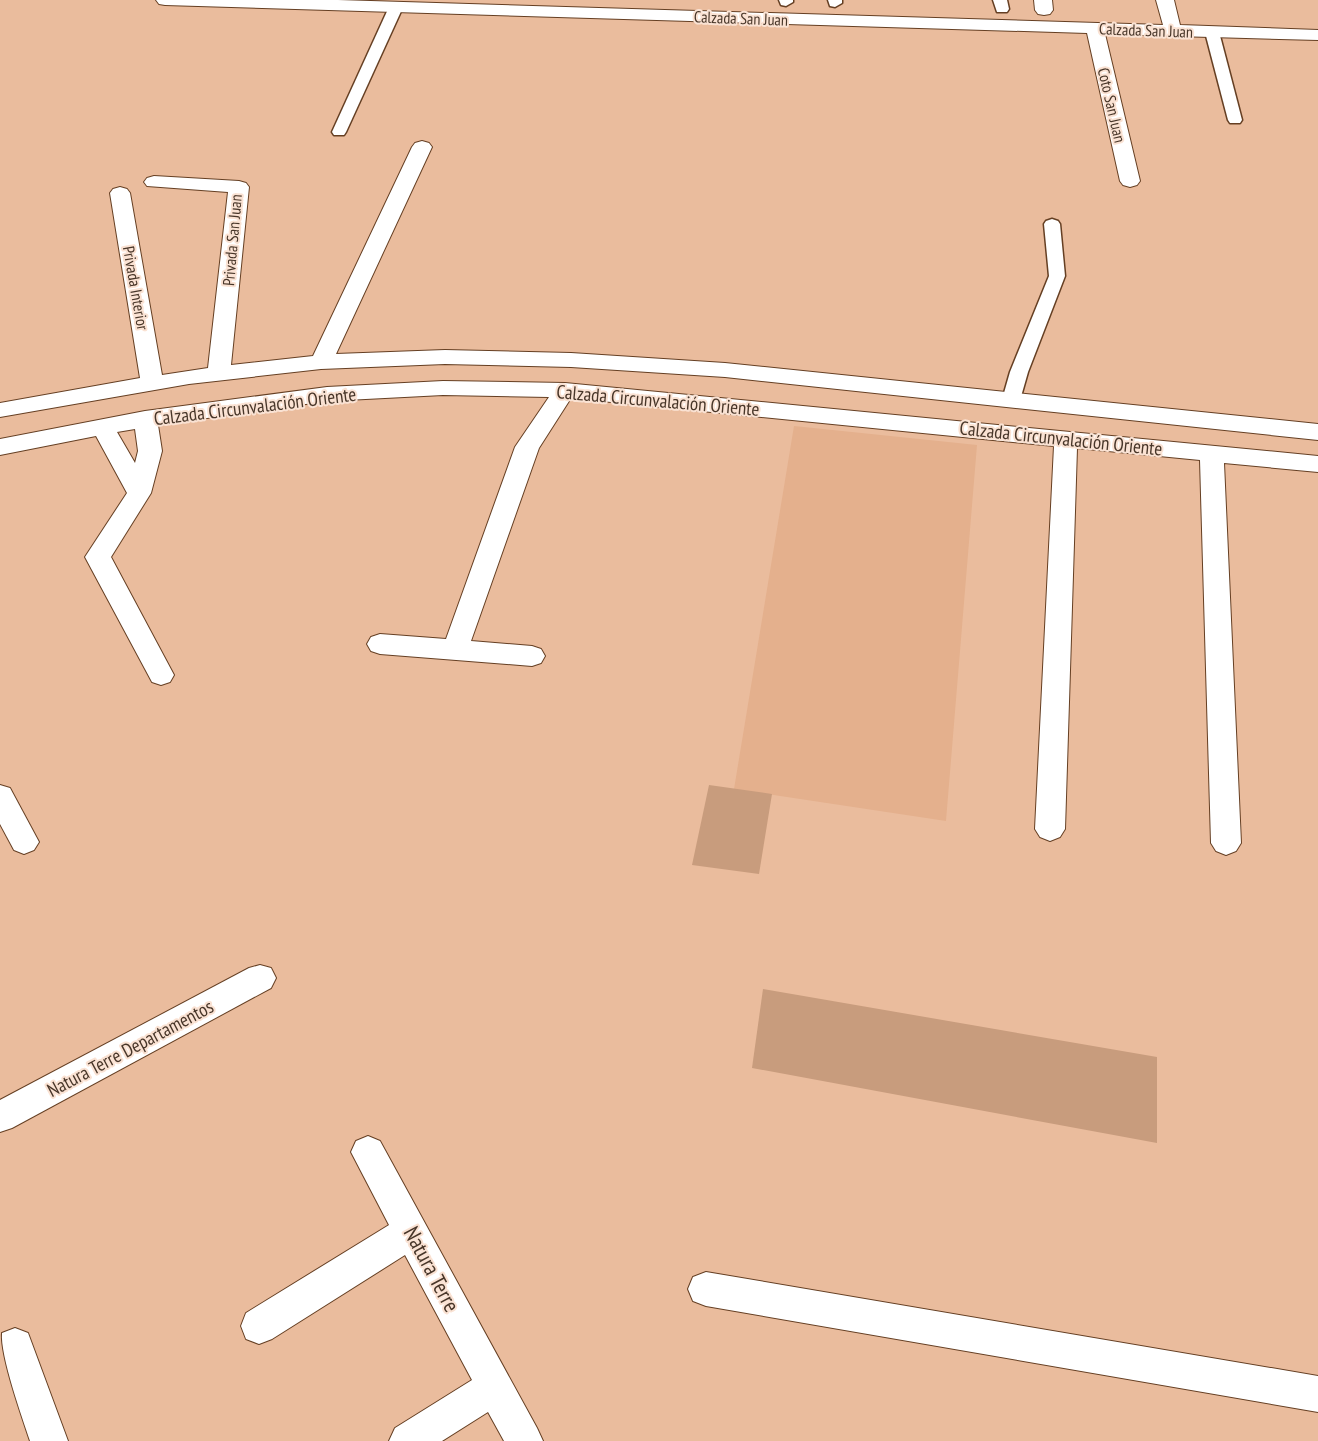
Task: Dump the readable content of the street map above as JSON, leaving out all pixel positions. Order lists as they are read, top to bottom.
{
  "streets": {
    "street": [
      "Calzada San Juan",
      "Coto San Juan",
      "Privada San Juan",
      "Privada Interior",
      "Calzada Circunvalación Oriente",
      "Natura Terre Departamentos",
      "Natura Terre"
    ]
  },
  "crossings": [
    ["Calzada San Juan", "Coto San Juan"],
    ["Privada San Juan", "Calzada Circunvalación Oriente"],
    ["Privada Interior", "Calzada Circunvalación Oriente"]
  ]
}
